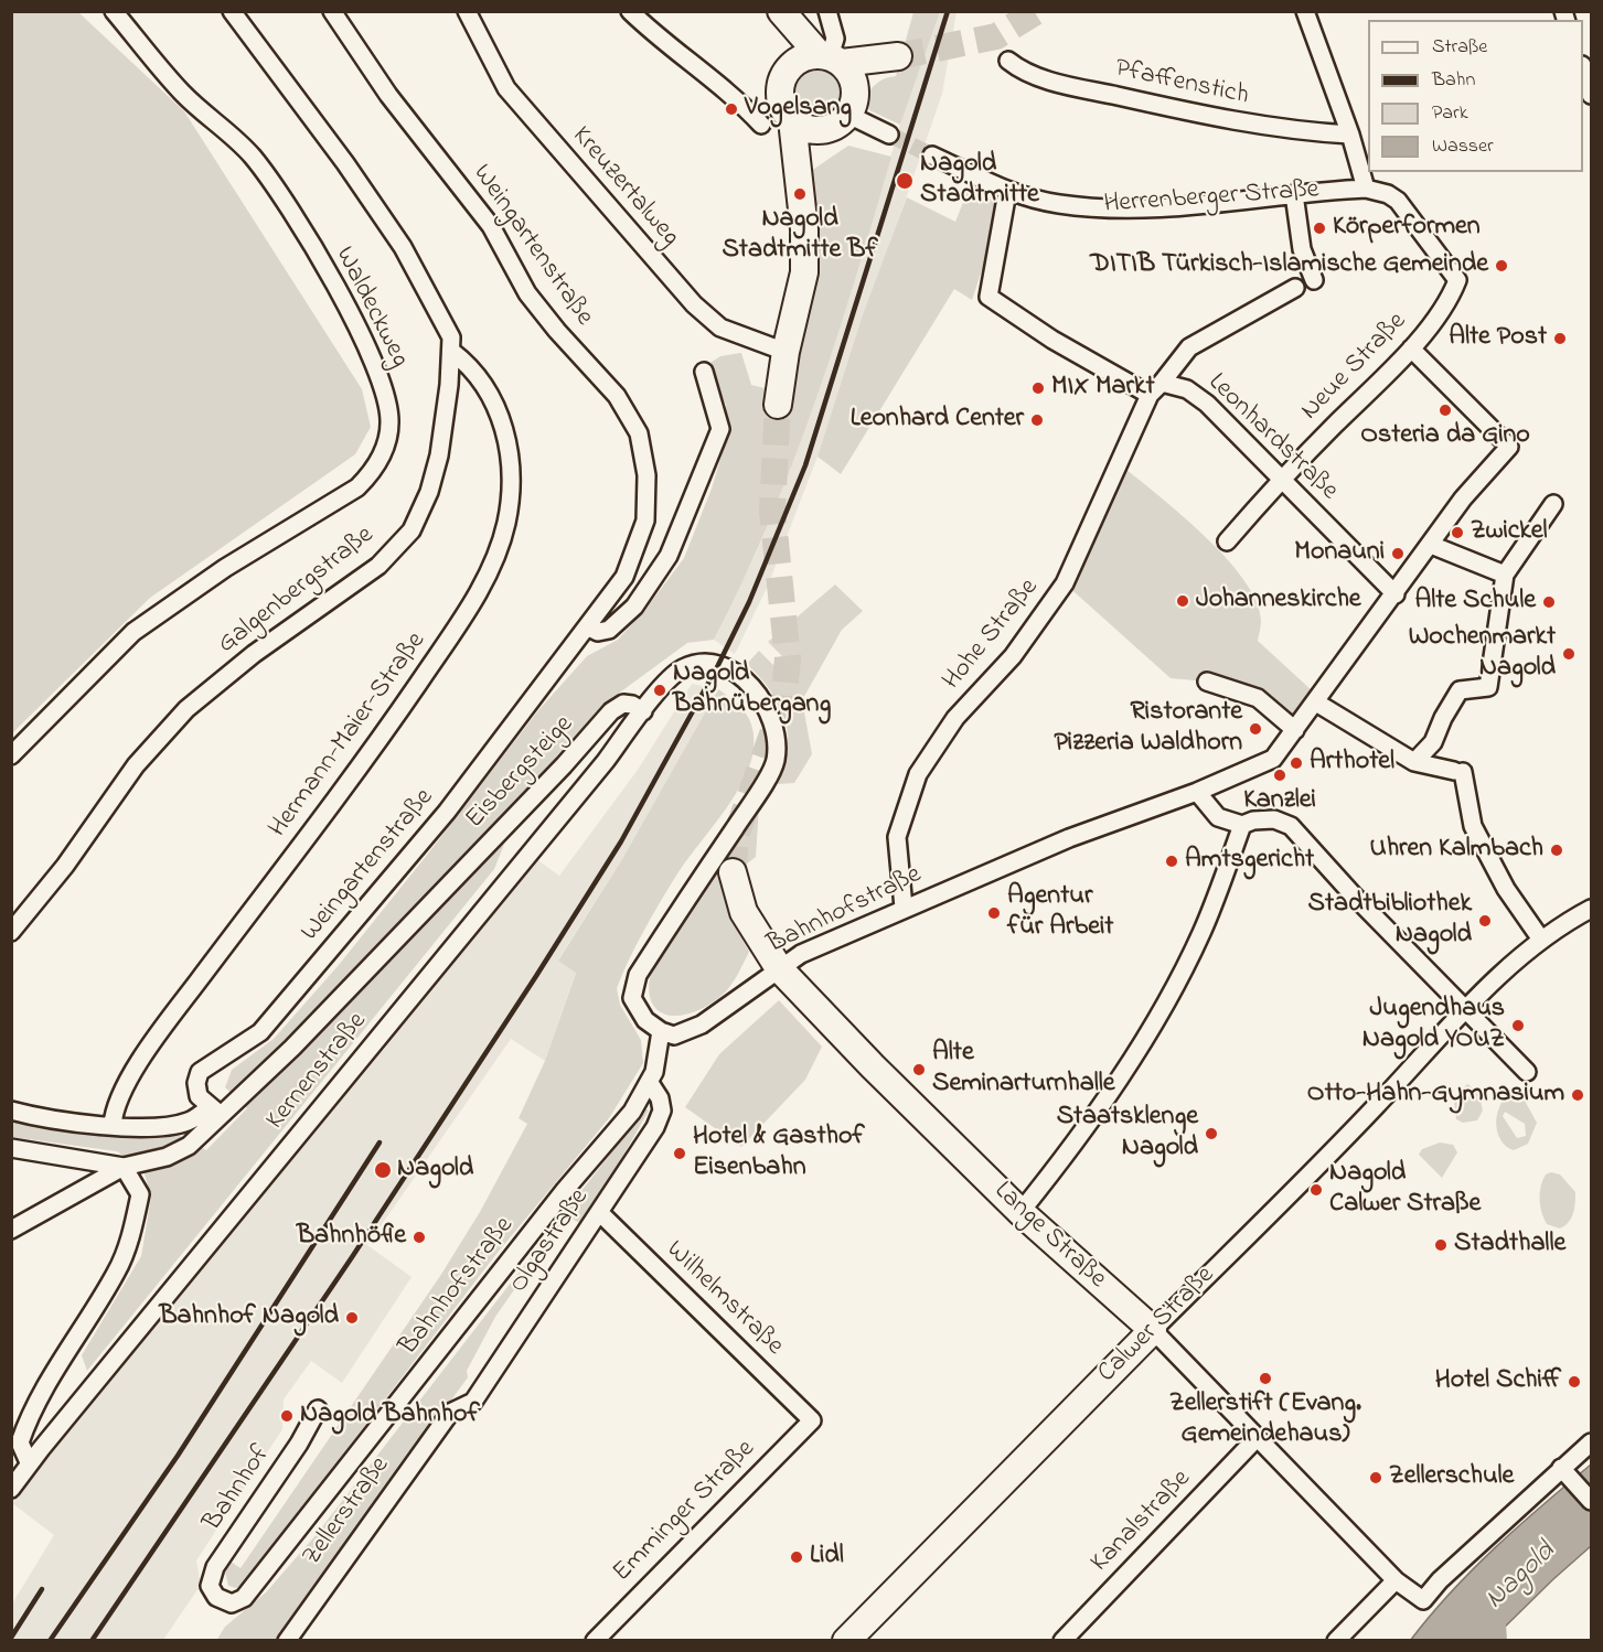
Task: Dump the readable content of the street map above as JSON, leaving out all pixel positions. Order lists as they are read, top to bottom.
{
  "streets": {
    "main road": ["Lange Straße", "Calwer Straße"],
    "street": [
      "Pfaffenstich",
      "Kreuzertalweg",
      "Herrenberger Straße",
      "Weingartenstraße",
      "Waldeckweg",
      "Neue Straße",
      "Leonhardstraße",
      "Galgenbergstraße",
      "Hohe Straße",
      "Hermann-Maier-Straße",
      "Eisbergsteige",
      "Bahnhofstraße",
      "Kernenstraße",
      "Olgastraße",
      "Wilhelmstraße",
      "Bahnhof",
      "Zellerstraße",
      "Emminger Straße",
      "Kanalstraße"
    ]
  },
  "crossings": [
    ["Herrenberger Straße", "Neue Straße"],
    ["Herrenberger Straße", "Leonhardstraße"],
    ["Weingartenstraße", "Eisbergsteige"],
    ["Neue Straße", "Leonhardstraße"],
    ["Neue Straße", "Bahnhofstraße"],
    ["Leonhardstraße", "Hohe Straße"],
    ["Leonhardstraße", "Bahnhofstraße"],
    ["Galgenbergstraße", "Hermann-Maier-Straße"],
    ["Hohe Straße", "Bahnhofstraße"],
    ["Hermann-Maier-Straße", "Eisbergsteige"],
    ["Eisbergsteige", "Kernenstraße"],
    ["Bahnhofstraße", "Lange Straße"],
    ["Bahnhofstraße", "Olgastraße"],
    ["Bahnhofstraße", "Bahnhof"],
    ["Lange Straße", "Calwer Straße"],
    ["Lange Straße", "Kanalstraße"],
    ["Olgastraße", "Wilhelmstraße"],
    ["Olgastraße", "Zellerstraße"],
    ["Wilhelmstraße", "Emminger Straße"]
  ],
  "water": ["Nagold"],
  "places": [
    "Vogelsang",
    "Nagold Stadtmitte",
    "Nagold Stadtmitte Bf",
    "Körperformen",
    "DITIB Türkisch-Islamische Gemeinde",
    "Alte Post",
    "MIX Markt",
    "Osteria da Gino",
    "Leonhard Center",
    "Zwickel",
    "Monauni",
    "Johanneskirche",
    "Alte Schule",
    "Wochenmarkt Nagold",
    "Nagold Bahnübergang",
    "Ristorante Pizzeria Waldhorn",
    "Arthotel",
    "Kanzlei",
    "Uhren Kalmbach",
    "Amtsgericht",
    "Agentur für Arbeit",
    "Stadtbibliothek Nagold",
    "Jugendhaus Nagold YOUZ",
    "Alte Seminarturnhalle",
    "Otto-Hahn-Gymnasium",
    "Staatsklenge Nagold",
    "Hotel & Gasthof Eisenbahn",
    "Nagold",
    "Nagold Calwer Straße",
    "Bahnhöfle",
    "Stadthalle",
    "Bahnhof Nagold",
    "Zellerstift (Evang. Gemeindehaus)",
    "Hotel Schiff",
    "Nagold Bahnhof",
    "Zellerschule",
    "Lidl"
  ],
  "legend": [
    "Straße",
    "Bahn",
    "Park",
    "Wasser"
  ]
}
